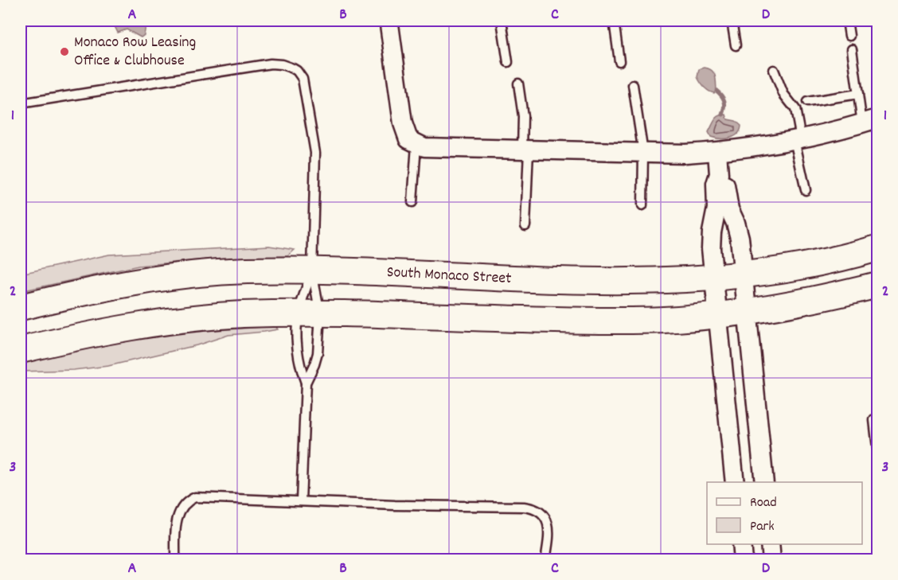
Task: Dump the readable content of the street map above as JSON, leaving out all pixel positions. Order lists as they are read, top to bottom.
{
  "streets": {
    "main road": ["South Monaco Street"]
  },
  "places": ["Monaco Row Leasing Office & Clubhouse"],
  "legend": ["Road", "Park"],
  "grid": {
    "columns": [
      "A",
      "B",
      "C",
      "D"
    ],
    "rows": ["1", "2", "3"]
  }
}
